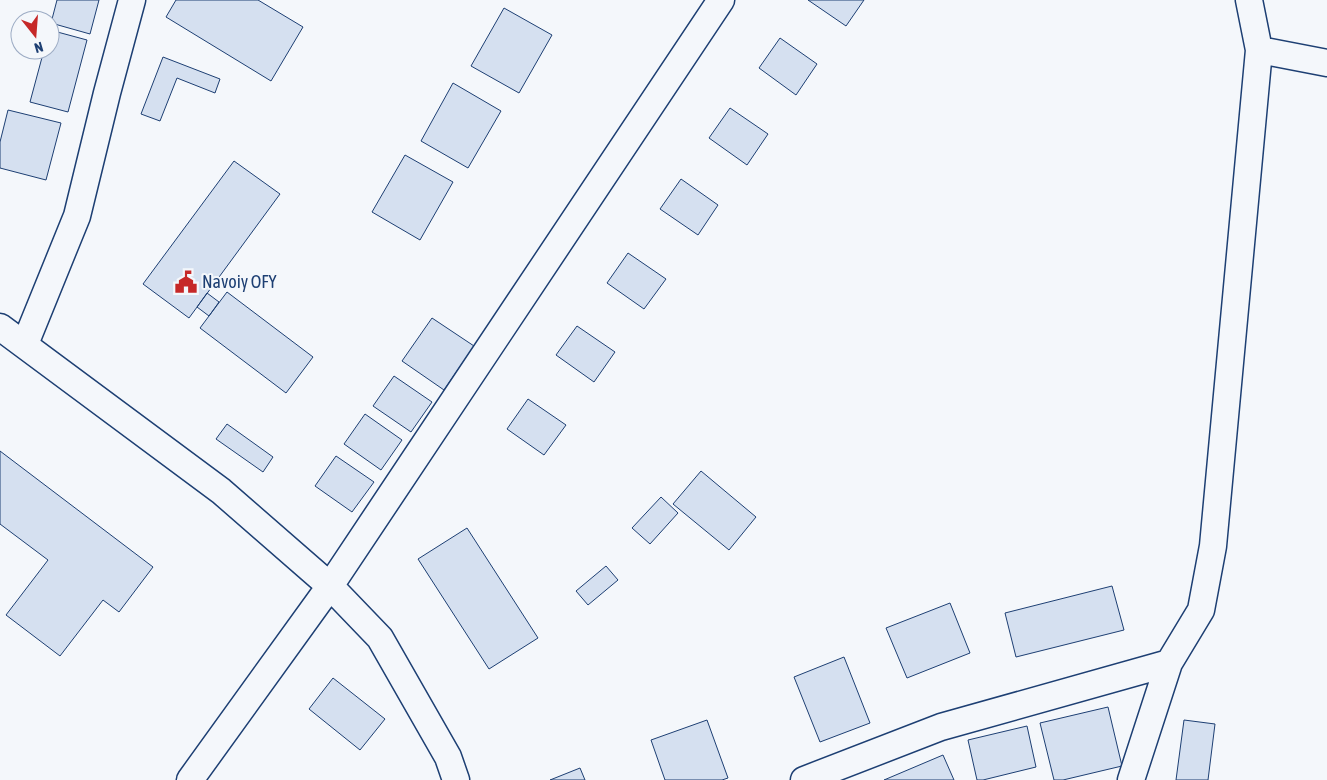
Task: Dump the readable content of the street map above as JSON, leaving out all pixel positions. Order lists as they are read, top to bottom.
{
  "places": {
    "public building": ["Navoiy OFY"]
  },
  "north": "bottom"
}
